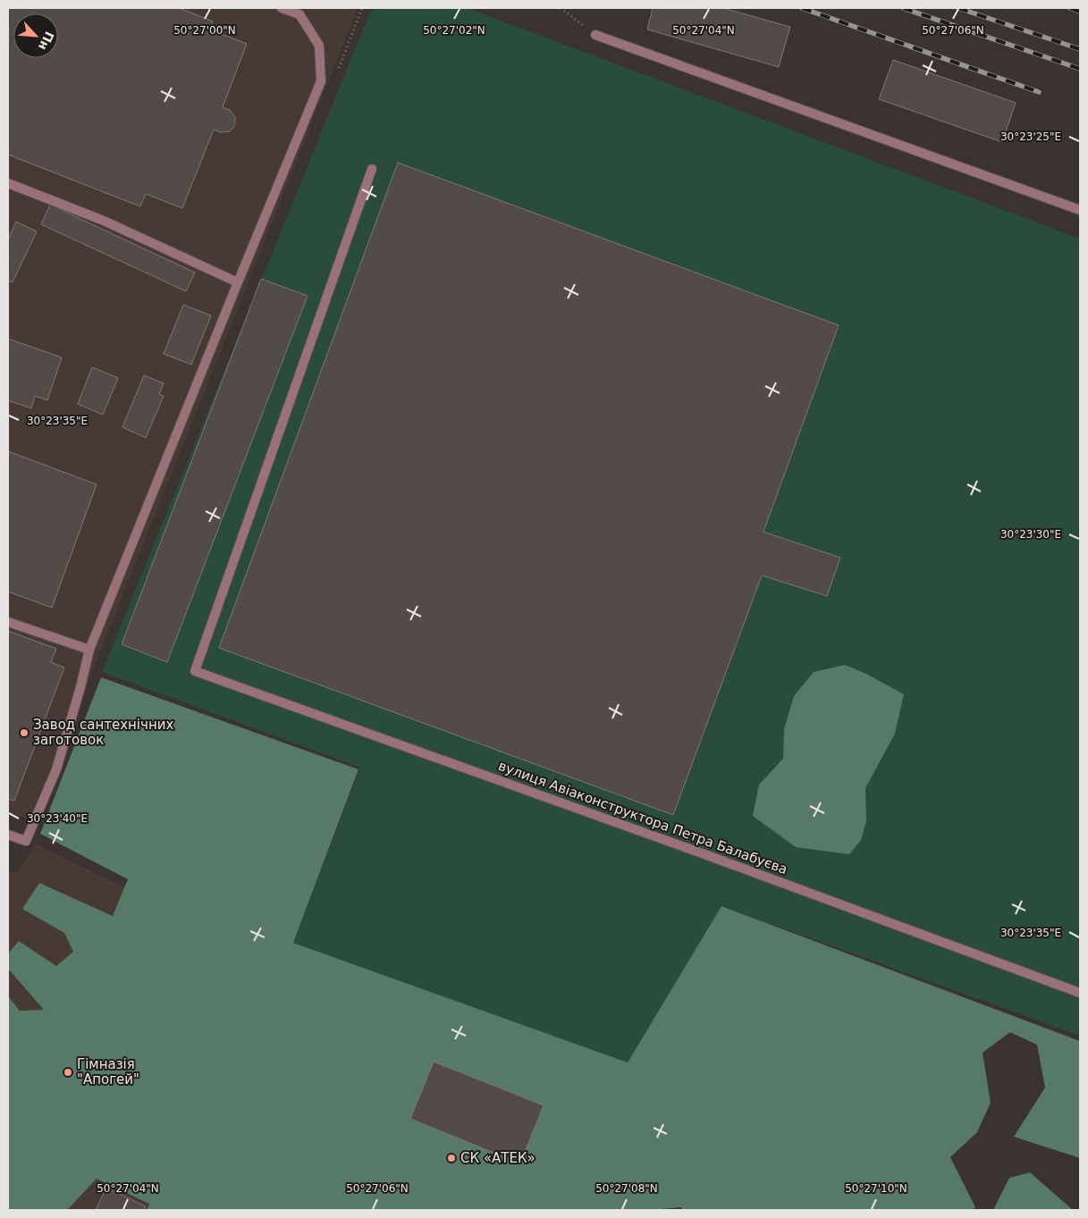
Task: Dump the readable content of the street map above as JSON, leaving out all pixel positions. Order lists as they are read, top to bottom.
{
  "streets": {
    "street": ["вулиця Авіаконструктора Петра Балабуєва"]
  },
  "places": ["Завод сантехнічних заготовок", "Гімназія \"Апогей\"", "СК «АТЕК»"],
  "north": "bottom right",
  "coordinates": [
    "50°27'00\"N",
    "50°27'02\"N",
    "50°27'04\"N",
    "50°27'06\"N",
    "30°23'25\"E",
    "30°23'35\"E",
    "30°23'30\"E",
    "30°23'40\"E",
    "50°27'08\"N",
    "50°27'10\"N"
  ]
}
